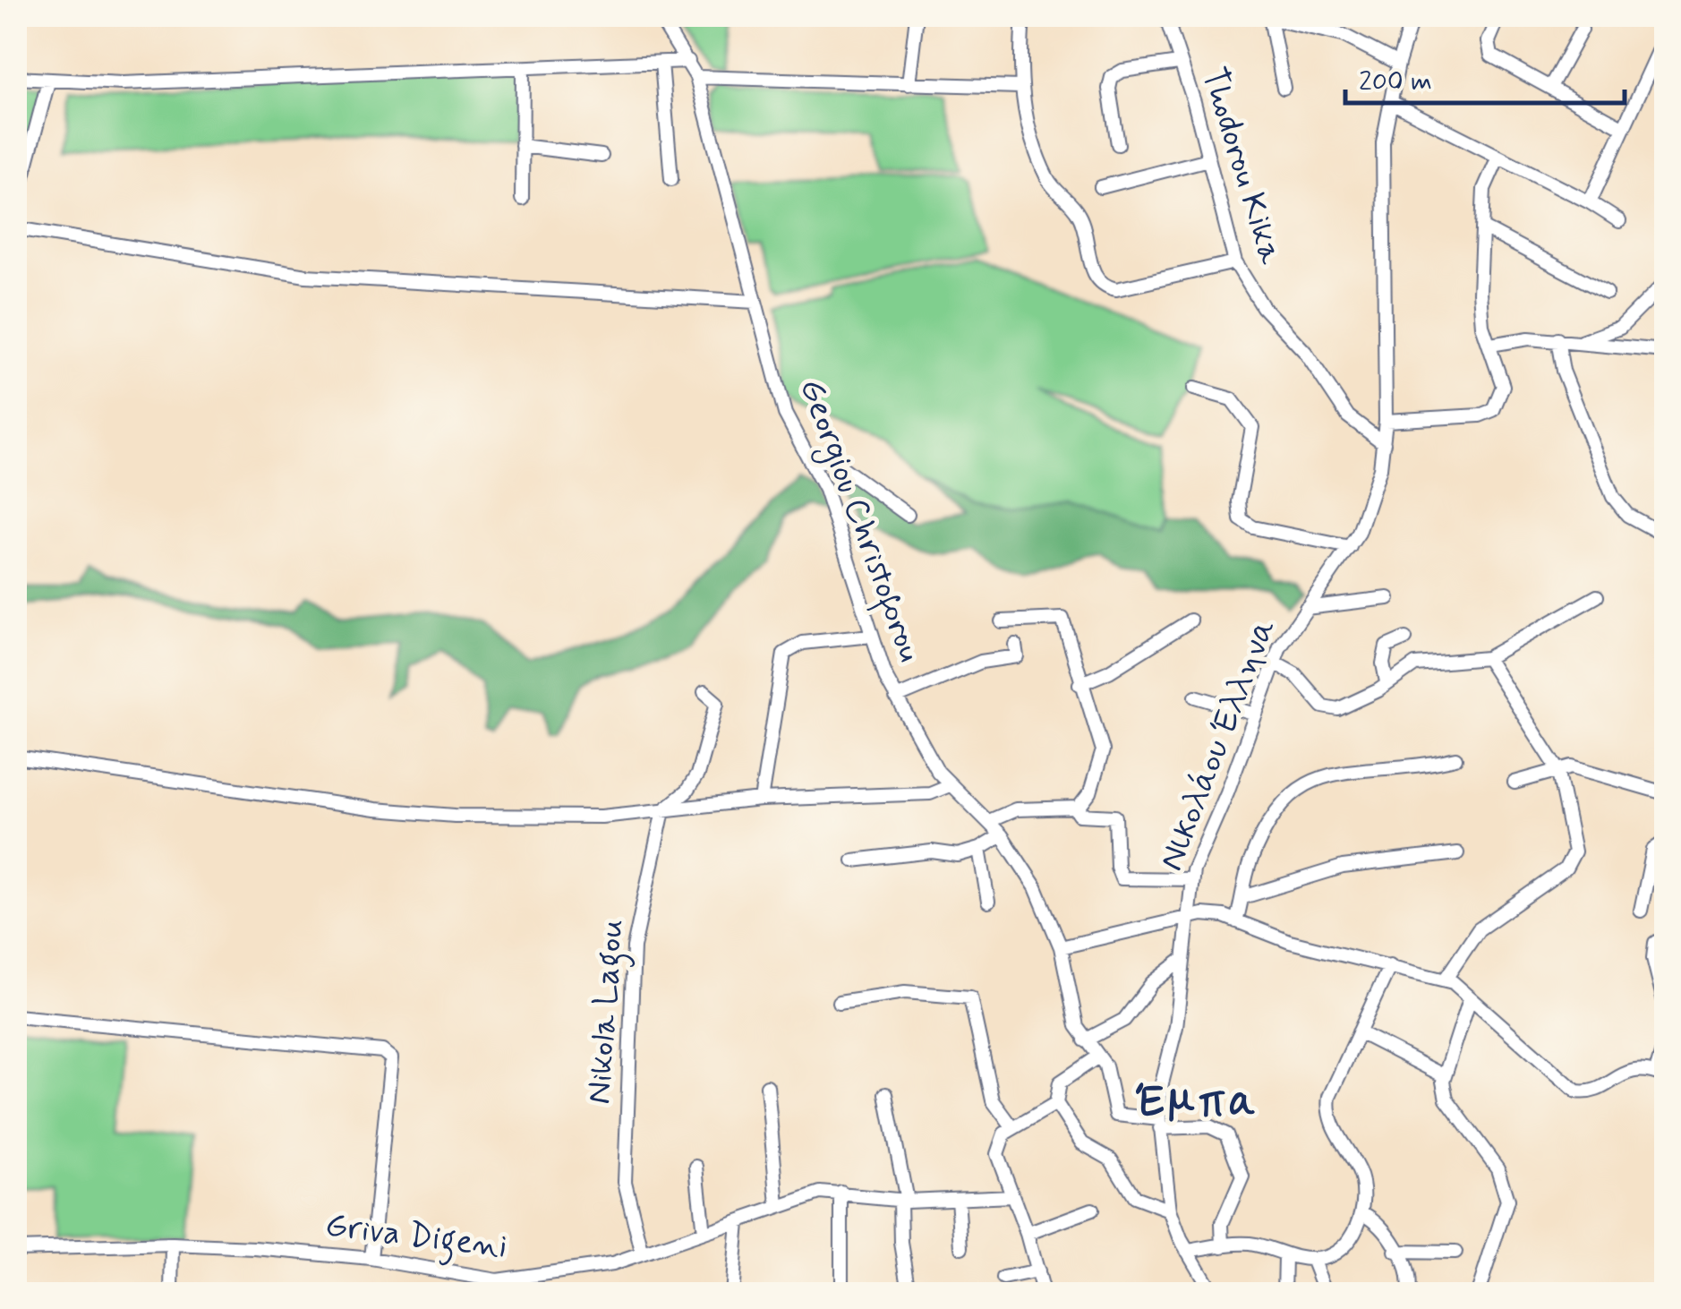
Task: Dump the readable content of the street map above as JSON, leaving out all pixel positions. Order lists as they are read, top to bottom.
{
  "streets": {
    "street": [
      "Thodorou Kika",
      "Georgiou Christoforou",
      "Νικολάου Έλληνα",
      "Nikola Lagou",
      "Griva Digeni"
    ]
  },
  "crossings": [
    ["Thodorou Kika", "Νικολάου Έλληνα"],
    ["Georgiou Christoforou", "Νικολάου Έλληνα"],
    ["Nikola Lagou", "Griva Digeni"]
  ],
  "districts": ["Έμπα"],
  "scale_bar": "200 m"
}
